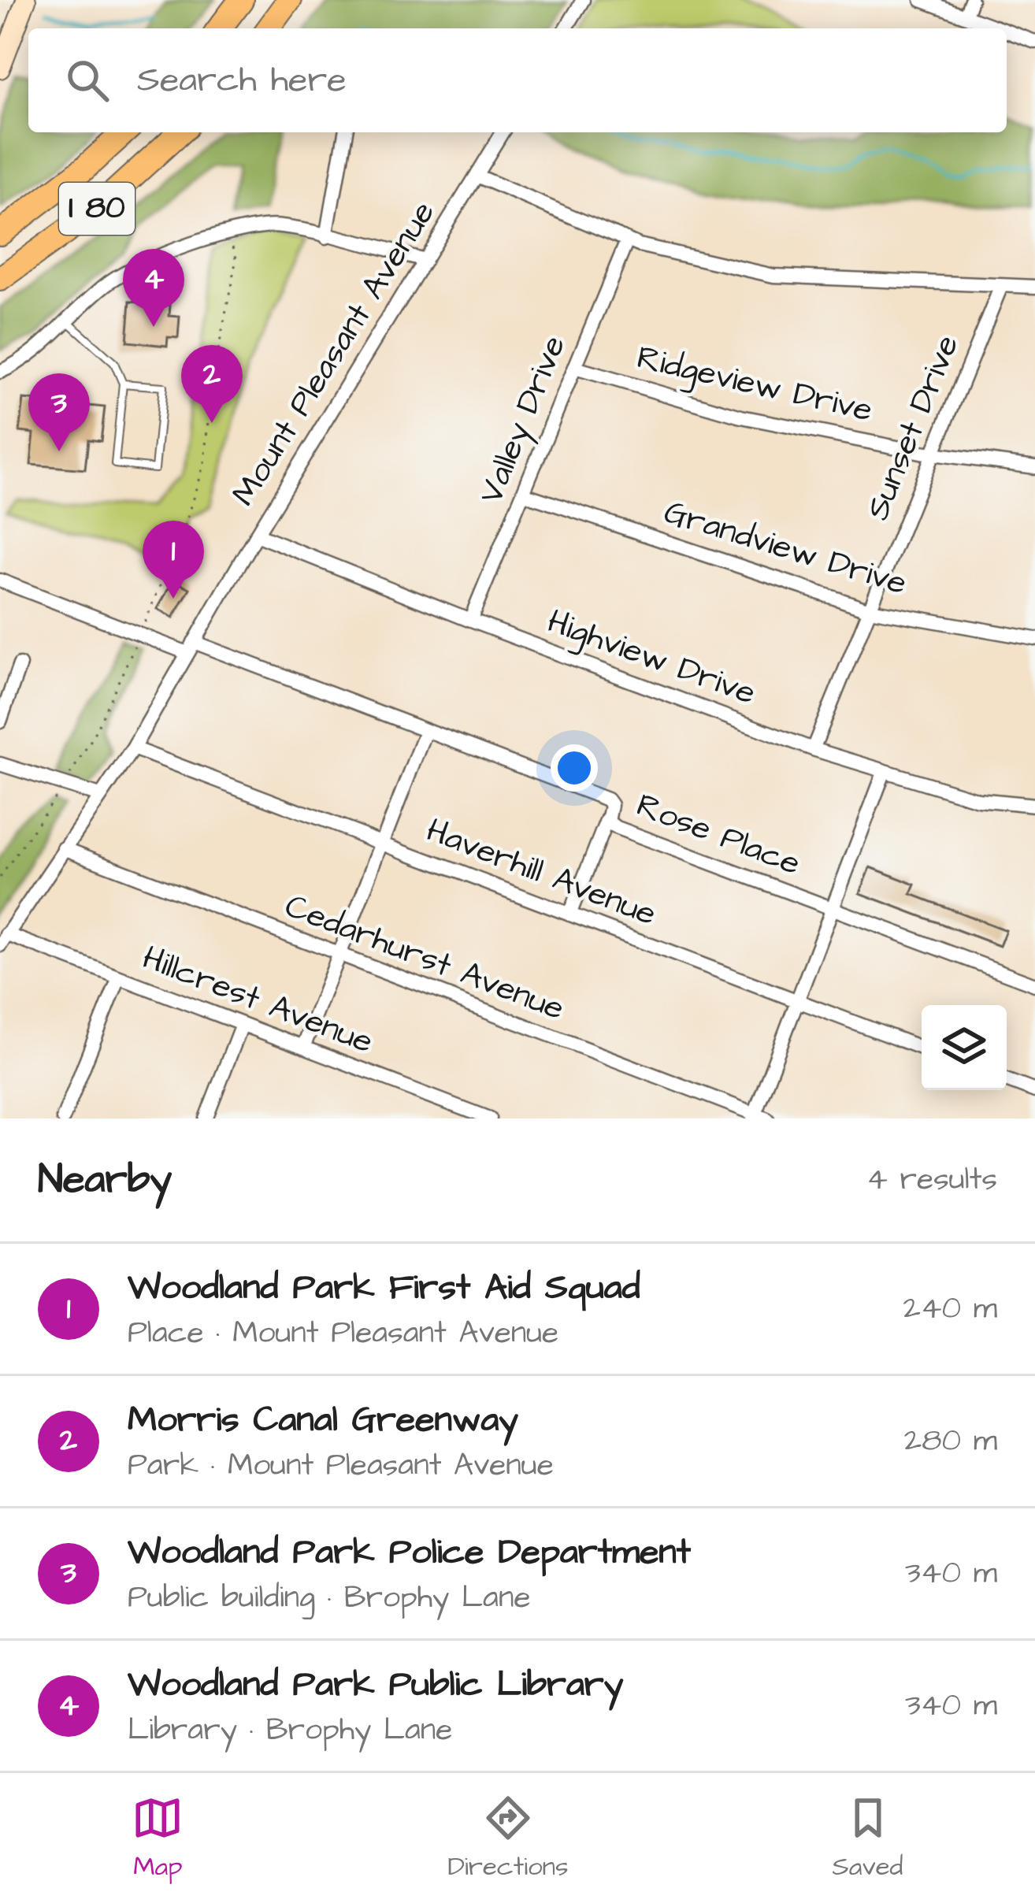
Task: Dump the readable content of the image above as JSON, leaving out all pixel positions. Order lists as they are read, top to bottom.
{
  "streets": {
    "highway": ["I 80"],
    "street": [
      "Mount Pleasant Avenue",
      "Ridgeview Drive",
      "Valley Drive",
      "Sunset Drive",
      "Grandview Drive",
      "Highview Drive",
      "Rose Place",
      "Haverhill Avenue",
      "Cedarhurst Avenue",
      "Hillcrest Avenue"
    ]
  },
  "crossings": [
    ["Mount Pleasant Avenue", "Highview Drive"],
    ["Mount Pleasant Avenue", "Rose Place"],
    ["Mount Pleasant Avenue", "Haverhill Avenue"],
    ["Mount Pleasant Avenue", "Cedarhurst Avenue"],
    ["Mount Pleasant Avenue", "Hillcrest Avenue"],
    ["Ridgeview Drive", "Valley Drive"],
    ["Ridgeview Drive", "Sunset Drive"],
    ["Valley Drive", "Grandview Drive"],
    ["Valley Drive", "Highview Drive"],
    ["Sunset Drive", "Grandview Drive"],
    ["Sunset Drive", "Highview Drive"]
  ],
  "page": {
    "search": "Search here",
    "pins": [
      "4",
      "2",
      "3",
      "1"
    ],
    "heading": ["Nearby", "4 results"],
    "list": [
      {
        "mark": "1",
        "name": "Woodland Park First Aid Squad",
        "note": "Place · Mount Pleasant Avenue",
        "value": "240 m"
      },
      {
        "mark": "2",
        "name": "Morris Canal Greenway",
        "note": "Park · Mount Pleasant Avenue",
        "value": "280 m"
      },
      {
        "mark": "3",
        "name": "Woodland Park Police Department",
        "note": "Public building · Brophy Lane",
        "value": "340 m"
      },
      {
        "mark": "4",
        "name": "Woodland Park Public Library",
        "note": "Library · Brophy Lane",
        "value": "340 m"
      }
    ],
    "nav": ["Map", "Directions", "Saved"]
  }
}
